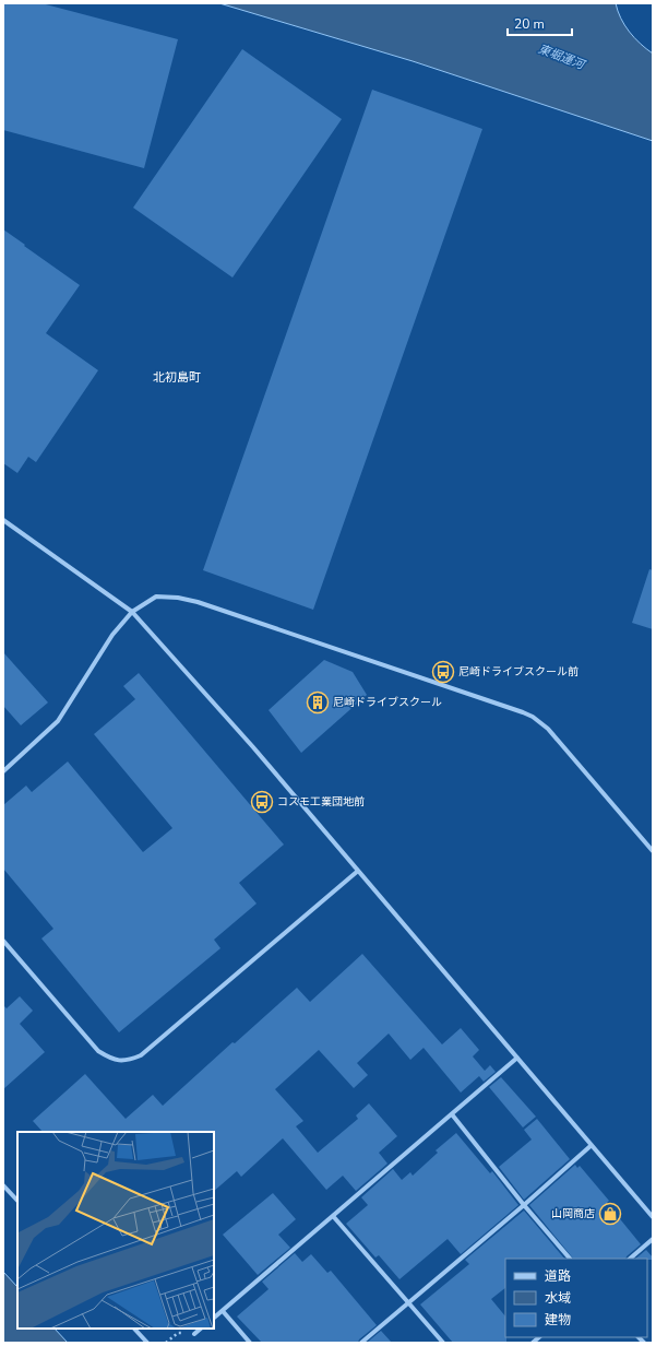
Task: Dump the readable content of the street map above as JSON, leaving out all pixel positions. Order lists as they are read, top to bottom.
{
  "districts": ["北初島町"],
  "water": ["東堀運河"],
  "places": {
    "bus stop": ["尼崎ドライブスクール前", "コスモ工業団地前"],
    "building": ["尼崎ドライブスクール"],
    "shop": ["山岡商店"]
  },
  "legend": ["道路", "水域", "建物"],
  "scale_bar": "20 m"
}
